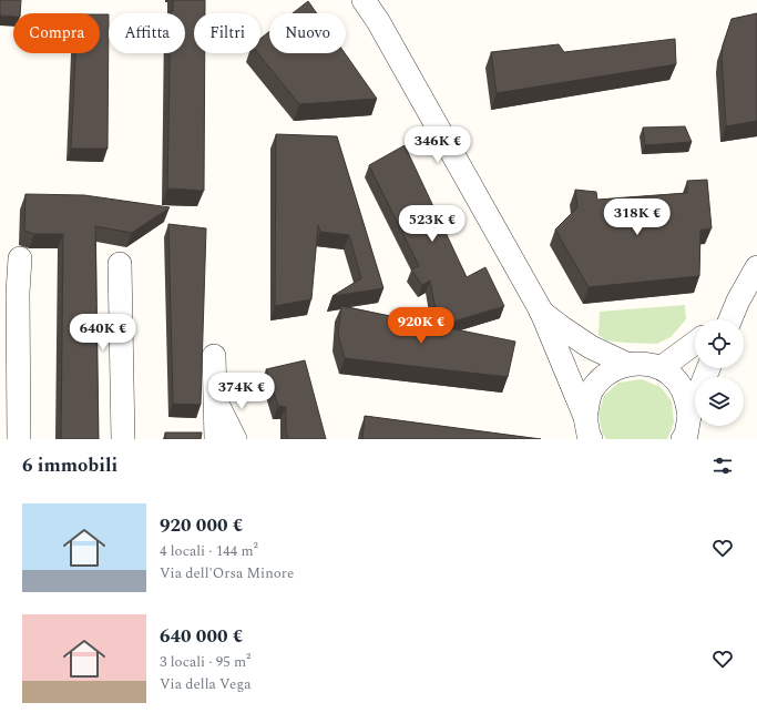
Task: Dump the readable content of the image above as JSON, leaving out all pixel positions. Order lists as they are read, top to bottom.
{
  "page": {
    "chip": [
      "Compra",
      "Affitta",
      "Filtri",
      "Nuovo"
    ],
    "price": [
      "346K €",
      "318K €",
      "523K €",
      "920K €",
      "640K €",
      "374K €"
    ],
    "heading": "6 immobili",
    "list": [
      {
        "name": "920 000 €",
        "note": "4 locali · 144 m² · Via dell'Orsa Minore"
      },
      {
        "name": "640 000 €",
        "note": "3 locali · 95 m² · Via della Vega"
      }
    ]
  }
}
